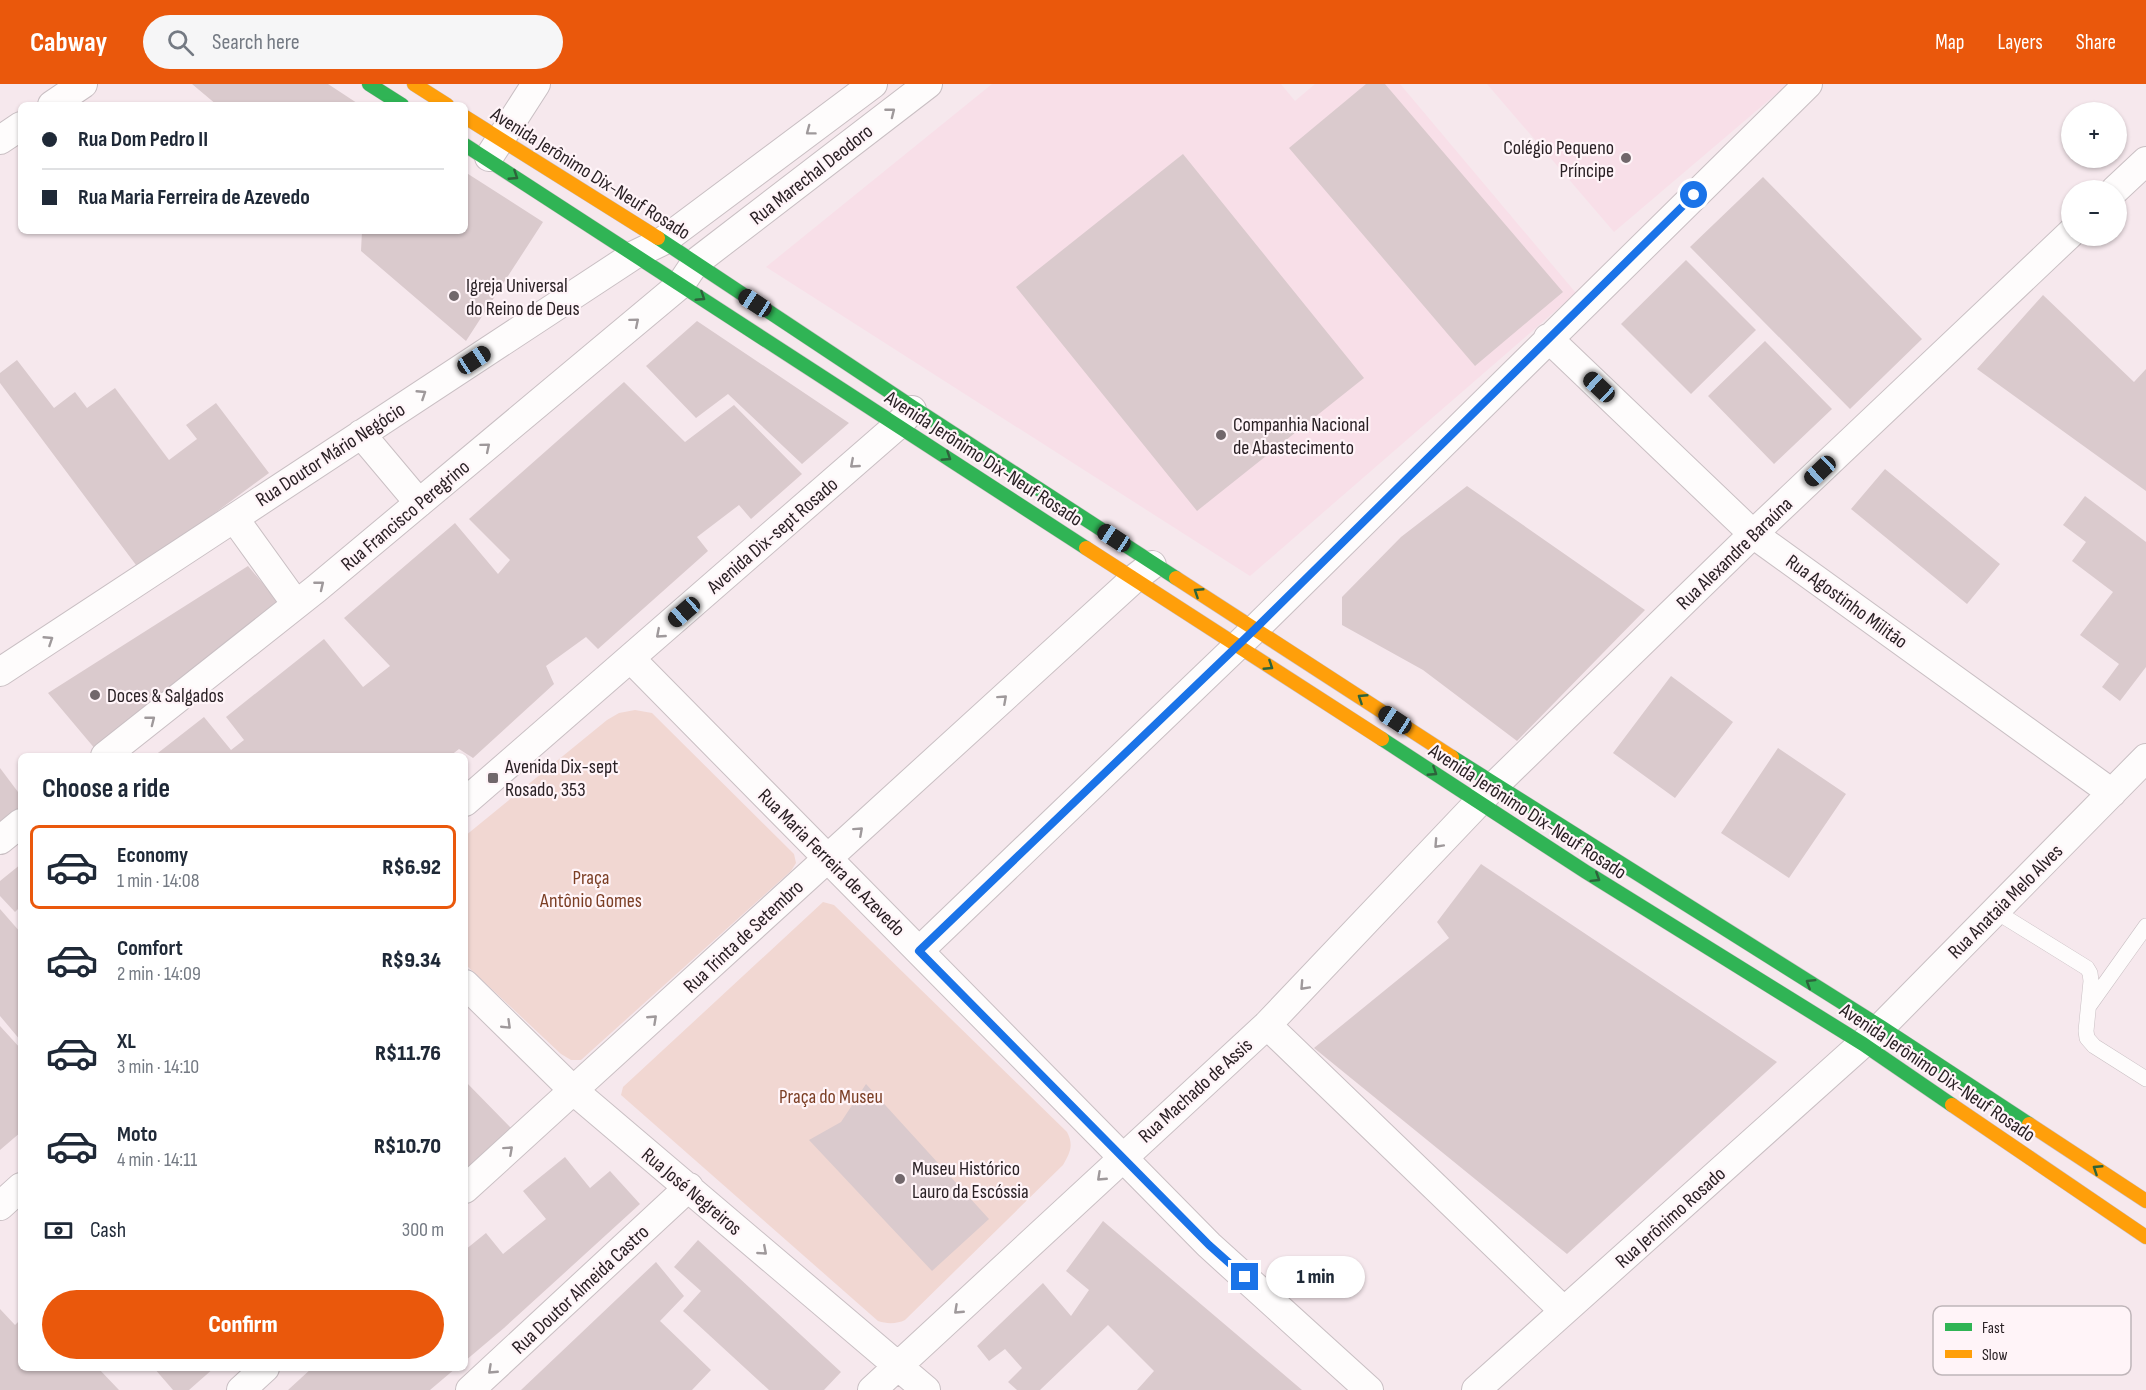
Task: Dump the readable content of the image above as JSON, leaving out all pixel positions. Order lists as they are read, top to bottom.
{
  "streets": {
    "main road": ["Avenida Jerônimo Dix-Neuf Rosado"],
    "street": [
      "Rua Marechal Deodoro",
      "Rua Doutor Mário Negócio",
      "Rua Francisco Peregrino",
      "Avenida Dix-sept Rosado",
      "Rua Alexandre Baraúna",
      "Rua Agostinho Militão",
      "Rua Maria Ferreira de Azevedo",
      "Rua Anataia Melo Alves",
      "Rua Trinta de Setembro",
      "Rua Machado de Assis",
      "Rua José Negreiros",
      "Rua Jerônimo Rosado",
      "Rua Doutor Almeida Castro"
    ]
  },
  "crossings": [
    ["Avenida Jerônimo Dix-Neuf Rosado", "Rua Marechal Deodoro"],
    ["Avenida Jerônimo Dix-Neuf Rosado", "Rua Doutor Mário Negócio"],
    ["Avenida Jerônimo Dix-Neuf Rosado", "Rua Francisco Peregrino"],
    ["Avenida Jerônimo Dix-Neuf Rosado", "Avenida Dix-sept Rosado"],
    ["Avenida Jerônimo Dix-Neuf Rosado", "Rua Alexandre Baraúna"],
    ["Avenida Jerônimo Dix-Neuf Rosado", "Rua Anataia Melo Alves"],
    ["Avenida Jerônimo Dix-Neuf Rosado", "Rua Trinta de Setembro"],
    ["Avenida Jerônimo Dix-Neuf Rosado", "Rua Machado de Assis"],
    ["Avenida Jerônimo Dix-Neuf Rosado", "Rua Jerônimo Rosado"],
    ["Rua Marechal Deodoro", "Rua Doutor Mário Negócio"],
    ["Rua Marechal Deodoro", "Rua Francisco Peregrino"],
    ["Avenida Dix-sept Rosado", "Rua Maria Ferreira de Azevedo"],
    ["Rua Alexandre Baraúna", "Rua Agostinho Militão"],
    ["Rua Alexandre Baraúna", "Rua Machado de Assis"],
    ["Rua Agostinho Militão", "Rua Anataia Melo Alves"],
    ["Rua Maria Ferreira de Azevedo", "Rua Trinta de Setembro"],
    ["Rua Maria Ferreira de Azevedo", "Rua Machado de Assis"],
    ["Rua Anataia Melo Alves", "Rua Jerônimo Rosado"],
    ["Rua Trinta de Setembro", "Rua José Negreiros"],
    ["Rua Machado de Assis", "Rua José Negreiros"],
    ["Rua José Negreiros", "Rua Doutor Almeida Castro"]
  ],
  "one_way": [
    "Rua Doutor Mário Negócio",
    "Rua Francisco Peregrino",
    "Avenida Dix-sept Rosado",
    "Rua Machado de Assis",
    "Rua José Negreiros",
    "Rua Doutor Almeida Castro"
  ],
  "parks": ["Praça Antônio Gomes", "Praça do Museu"],
  "places": {
    "other": [
      "Colégio Pequeno Príncipe",
      "Igreja Universal do Reino de Deus",
      "Companhia Nacional de Abastecimento",
      "Doces & Salgados",
      "Museu Histórico Lauro da Escóssia"
    ],
    "transit": ["Avenida Dix-sept Rosado, 353"]
  },
  "legend": ["Fast", "Slow"],
  "page": {
    "header": "Cabway",
    "search": "Search here",
    "nav": ["Map", "Layers", "Share"],
    "map_buttons": ["+", "−"],
    "banner": ["Rua Dom Pedro II", "Rua Maria Ferreira de Azevedo"],
    "heading": "Choose a ride",
    "list": [
      {
        "name": "Economy",
        "note": "1 min · 14:08",
        "value": "R$6.92"
      },
      {
        "name": "Comfort",
        "note": "2 min · 14:09",
        "value": "R$9.34"
      },
      {
        "name": "XL",
        "note": "3 min · 14:10",
        "value": "R$11.76"
      },
      {
        "name": "Moto",
        "note": "4 min · 14:11",
        "value": "R$10.70"
      }
    ],
    "pay": ["Cash", "300 m"],
    "bubble": "1 min",
    "buttons": "Confirm"
  }
}
